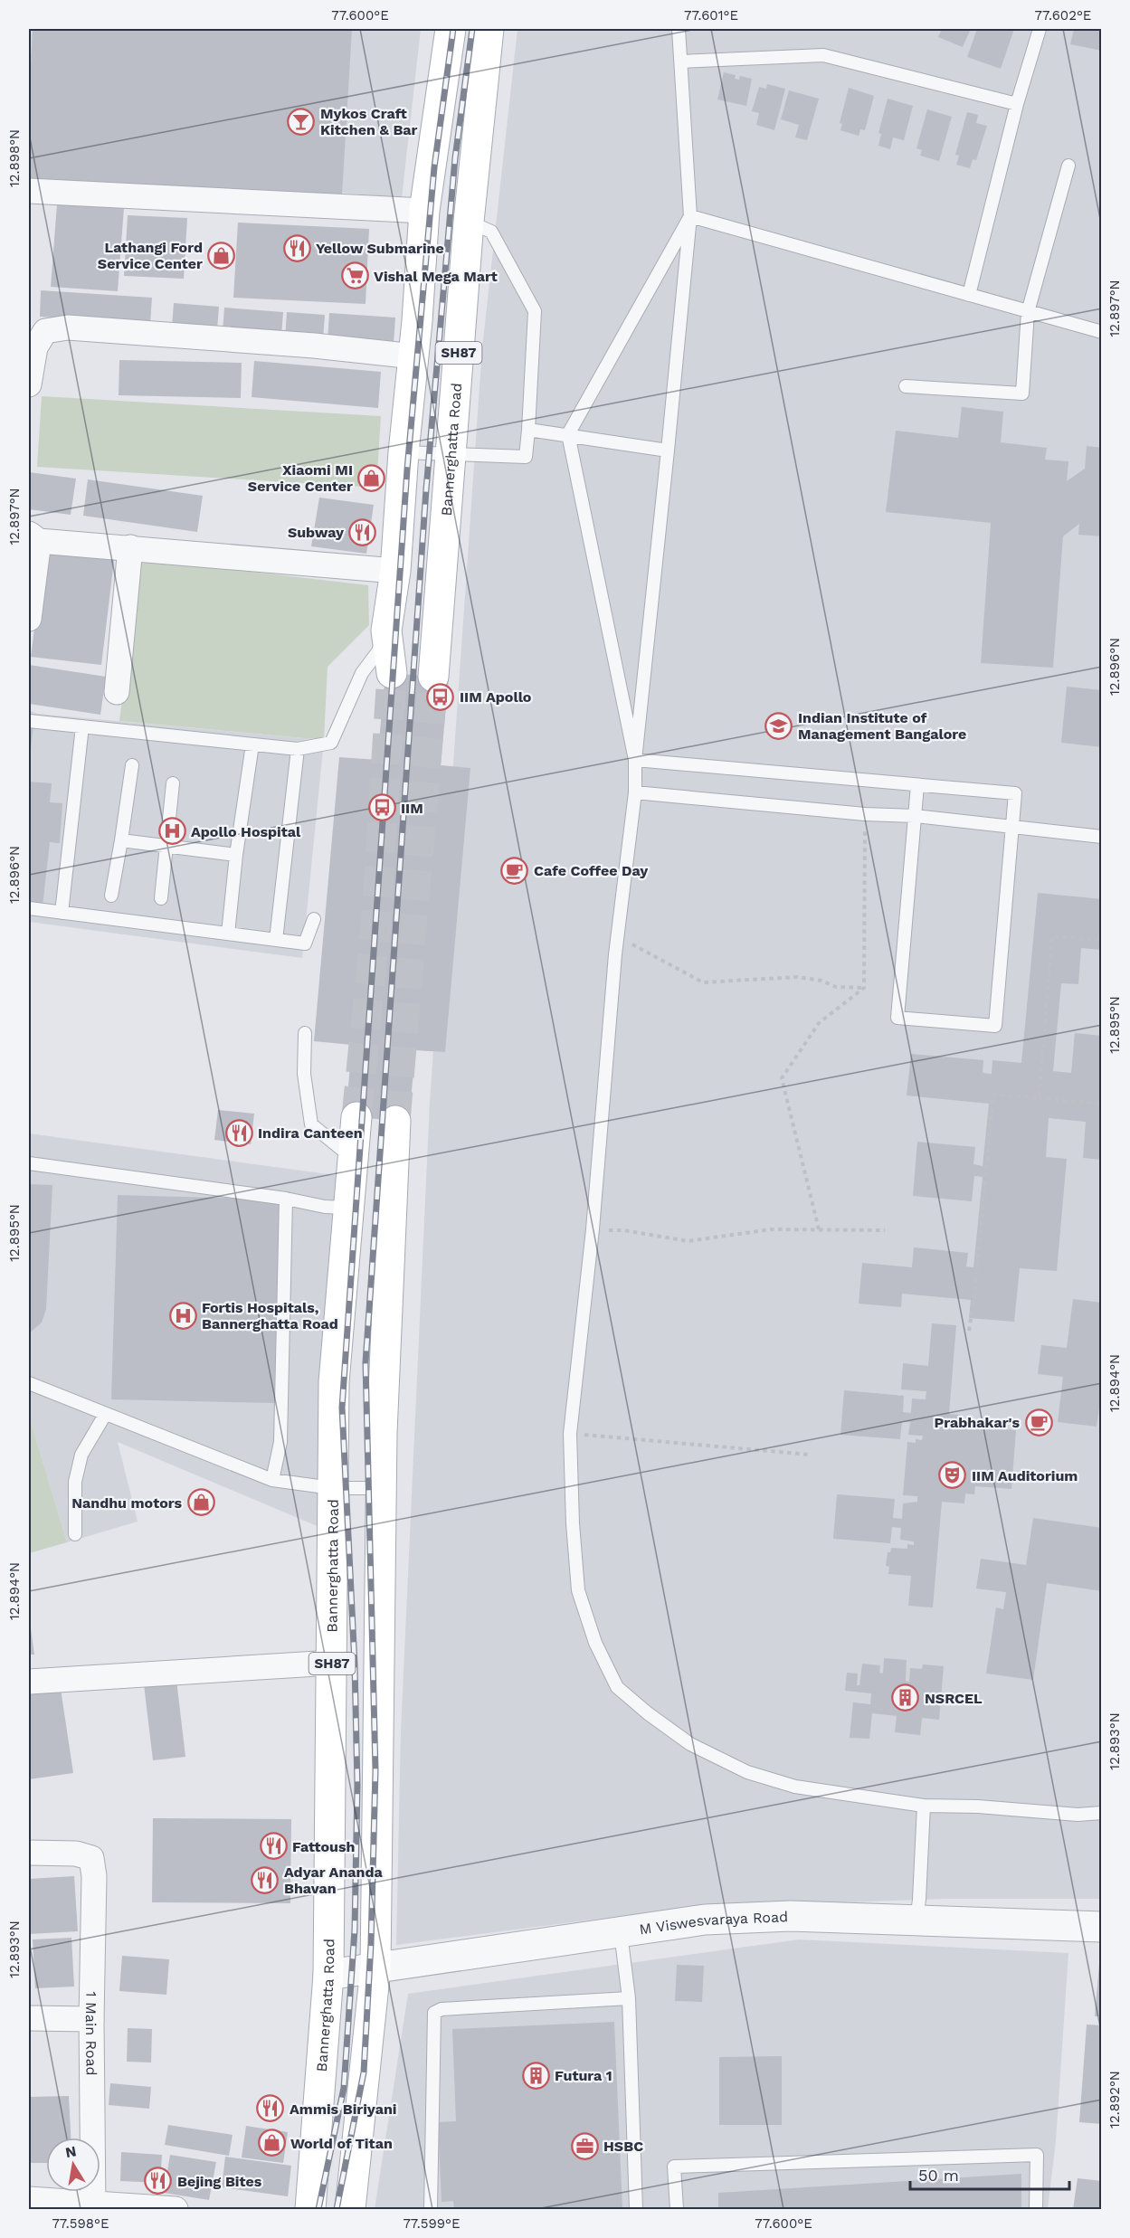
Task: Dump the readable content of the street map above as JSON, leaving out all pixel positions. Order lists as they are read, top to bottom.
{
  "streets": {
    "main road": ["SH87", "Bannerghatta Road"],
    "street": ["M Viswesvaraya Road", "1 Main Road"]
  },
  "crossings": [
    ["Bannerghatta Road", "M Viswesvaraya Road"]
  ],
  "places": {
    "bar": ["Mykos Craft Kitchen & Bar"],
    "restaurant": [
      "Yellow Submarine",
      "Subway",
      "Indira Canteen",
      "Fattoush",
      "Adyar Ananda Bhavan",
      "Ammis Biriyani",
      "Bejing Bites"
    ],
    "shop": [
      "Lathangi Ford Service Center",
      "Xiaomi MI Service Center",
      "Nandhu motors",
      "World of Titan"
    ],
    "supermarket": ["Vishal Mega Mart"],
    "bus stop": ["IIM Apollo", "IIM"],
    "school or university": ["Indian Institute of Management Bangalore"],
    "hospital": ["Apollo Hospital", "Fortis Hospitals, Bannerghatta Road"],
    "cafe": ["Cafe Coffee Day", "Prabhakar's"],
    "theatre": ["IIM Auditorium"],
    "building": ["NSRCEL", "Futura 1"],
    "office": ["HSBC"]
  },
  "scale_bar": "50 m",
  "north": "top",
  "coordinates": [
    "77.600°E",
    "77.601°E",
    "77.602°E",
    "12.898°N",
    "12.897°N",
    "12.896°N",
    "12.895°N",
    "12.894°N",
    "12.893°N",
    "12.892°N",
    "77.598°E",
    "77.599°E"
  ]
}
